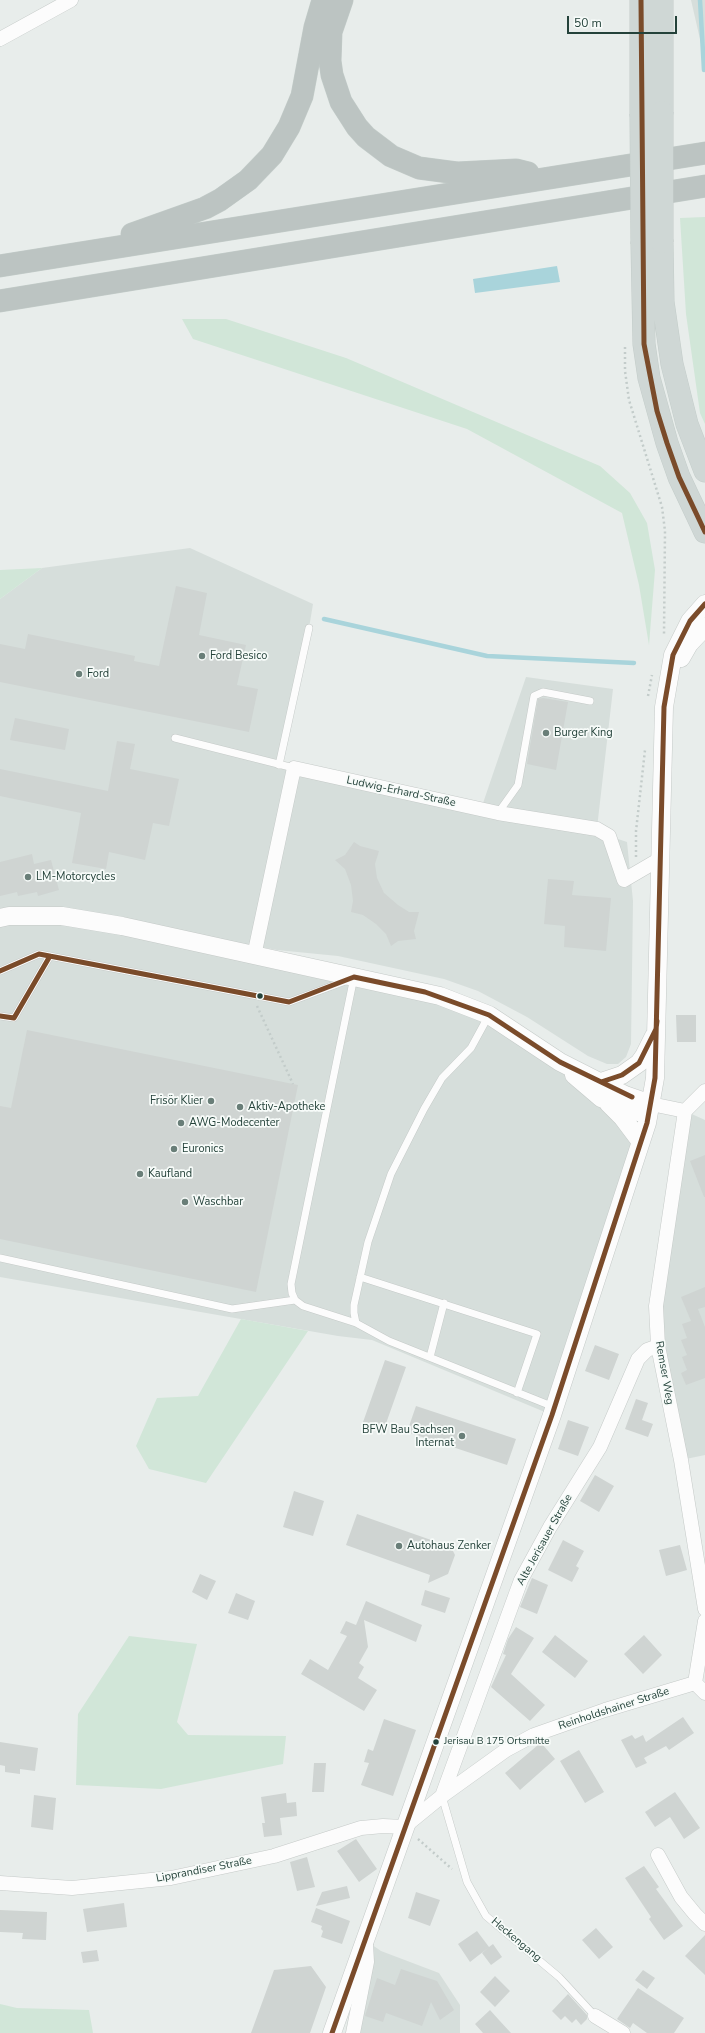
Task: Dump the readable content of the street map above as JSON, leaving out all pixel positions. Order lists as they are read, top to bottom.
{
  "streets": {
    "street": [
      "Ludwig-Erhard-Straße",
      "Remser Weg",
      "Alte Jerisauer Straße",
      "Reinholdshainer Straße",
      "Lipprandiser Straße",
      "Heckengang"
    ]
  },
  "crossings": [
    ["Remser Weg", "Alte Jerisauer Straße"],
    ["Alte Jerisauer Straße", "Reinholdshainer Straße"],
    ["Alte Jerisauer Straße", "Heckengang"],
    ["Reinholdshainer Straße", "Lipprandiser Straße"],
    ["Reinholdshainer Straße", "Heckengang"]
  ],
  "places": [
    "Ford Besico",
    "Ford",
    "Burger King",
    "LM-Motorcycles",
    "Frisör Klier",
    "Aktiv-Apotheke",
    "AWG-Modecenter",
    "Euronics",
    "Kaufland",
    "Waschbar",
    "BFW Bau Sachsen Internat",
    "Autohaus Zenker",
    "Jerisau B 175 Ortsmitte"
  ],
  "scale_bar": "50 m"
}
